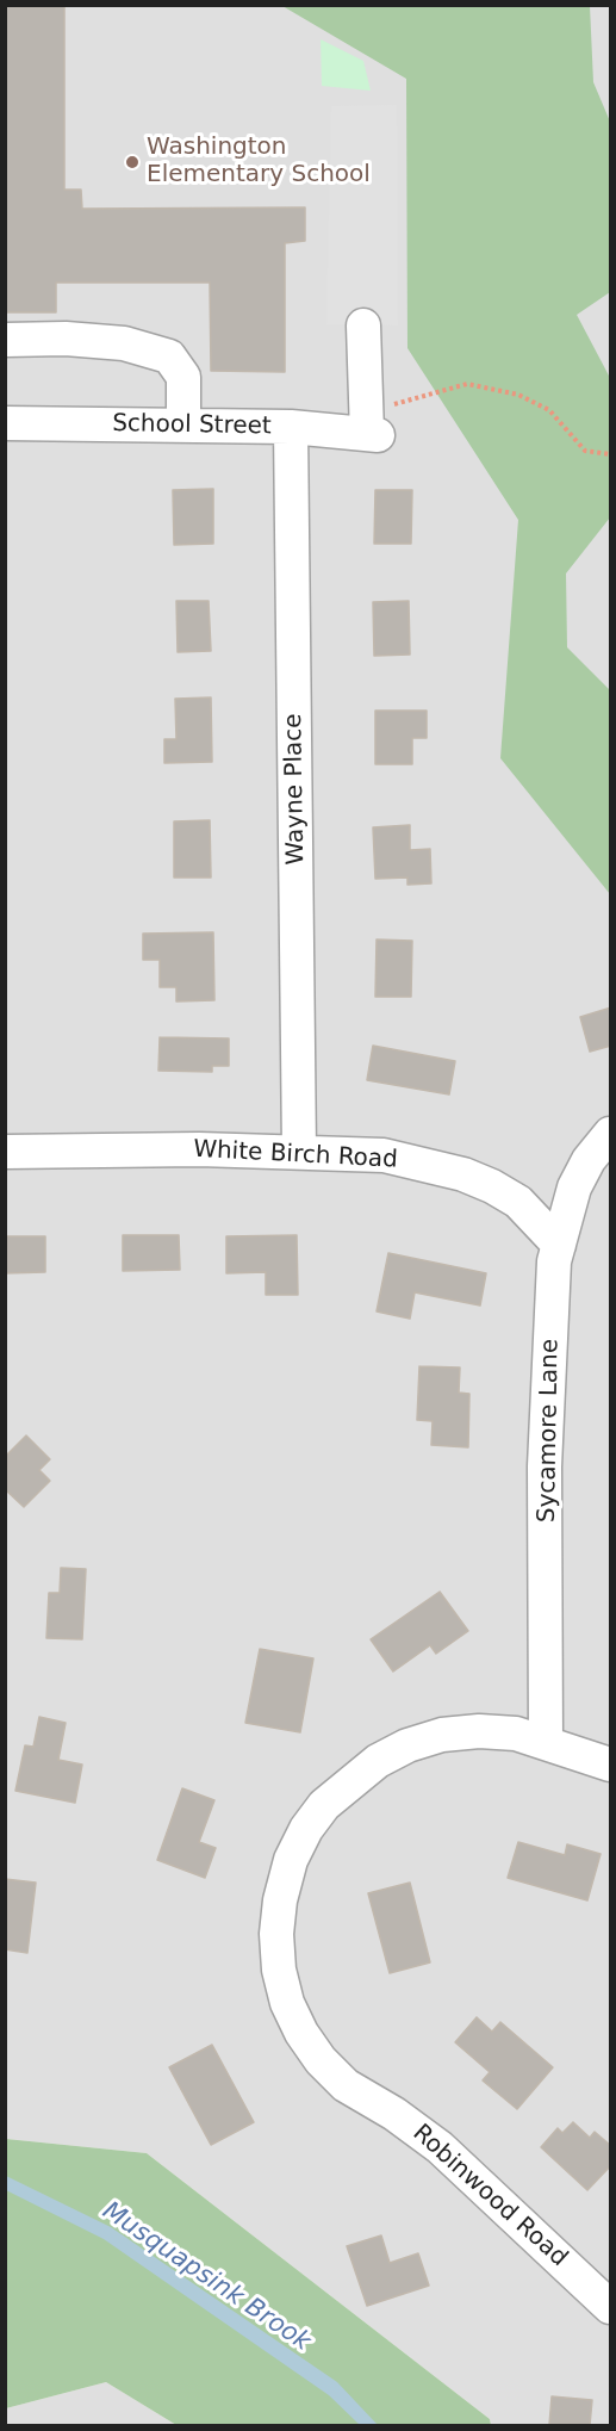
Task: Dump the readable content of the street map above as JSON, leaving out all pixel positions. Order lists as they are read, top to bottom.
{
  "streets": {
    "street": [
      "School Street",
      "Wayne Place",
      "White Birch Road",
      "Sycamore Lane",
      "Robinwood Road"
    ]
  },
  "crossings": [
    ["School Street", "Wayne Place"],
    ["Wayne Place", "White Birch Road"],
    ["White Birch Road", "Sycamore Lane"],
    ["Sycamore Lane", "Robinwood Road"]
  ],
  "water": ["Musquapsink Brook"],
  "places": ["Washington Elementary School"]
}
